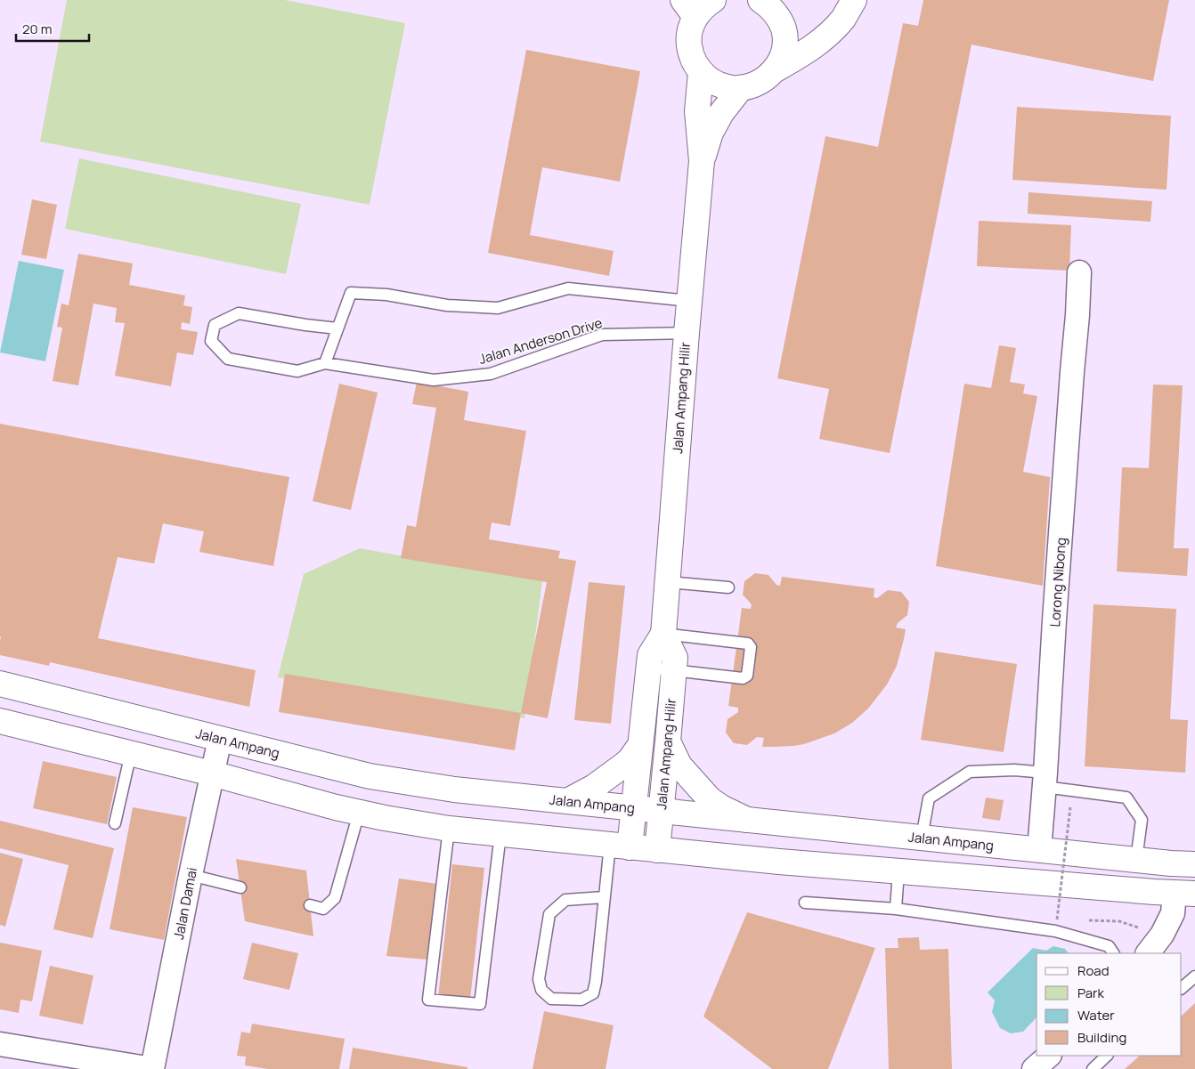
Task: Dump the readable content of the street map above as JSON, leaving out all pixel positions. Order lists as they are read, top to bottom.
{
  "streets": {
    "main road": ["Jalan Ampang Hilir", "Jalan Ampang"],
    "street": ["Lorong Nibong", "Jalan Damai"],
    "lane": ["Jalan Anderson Drive"]
  },
  "crossings": [
    ["Jalan Anderson Drive", "Jalan Ampang Hilir"],
    ["Jalan Ampang Hilir", "Jalan Ampang"],
    ["Lorong Nibong", "Jalan Ampang"],
    ["Jalan Ampang", "Jalan Damai"]
  ],
  "legend": [
    "Road",
    "Park",
    "Water",
    "Building"
  ],
  "scale_bar": "20 m"
}
